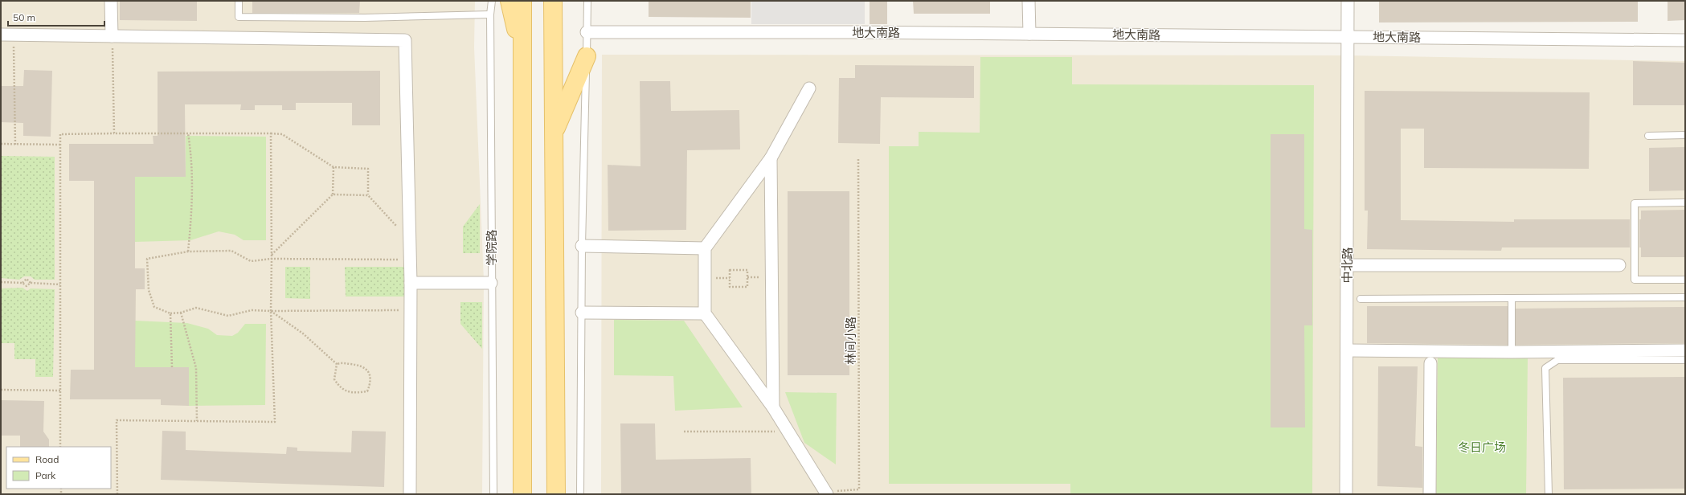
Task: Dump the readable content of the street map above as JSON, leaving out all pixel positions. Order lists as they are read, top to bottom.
{
  "streets": {
    "street": ["地大南路", "中北路"],
    "lane": ["学院路"],
    "path": ["林间小路"]
  },
  "crossings": [
    ["地大南路", "中北路"]
  ],
  "parks": ["冬日广场"],
  "legend": ["Road", "Park"],
  "scale_bar": "50 m"
}
